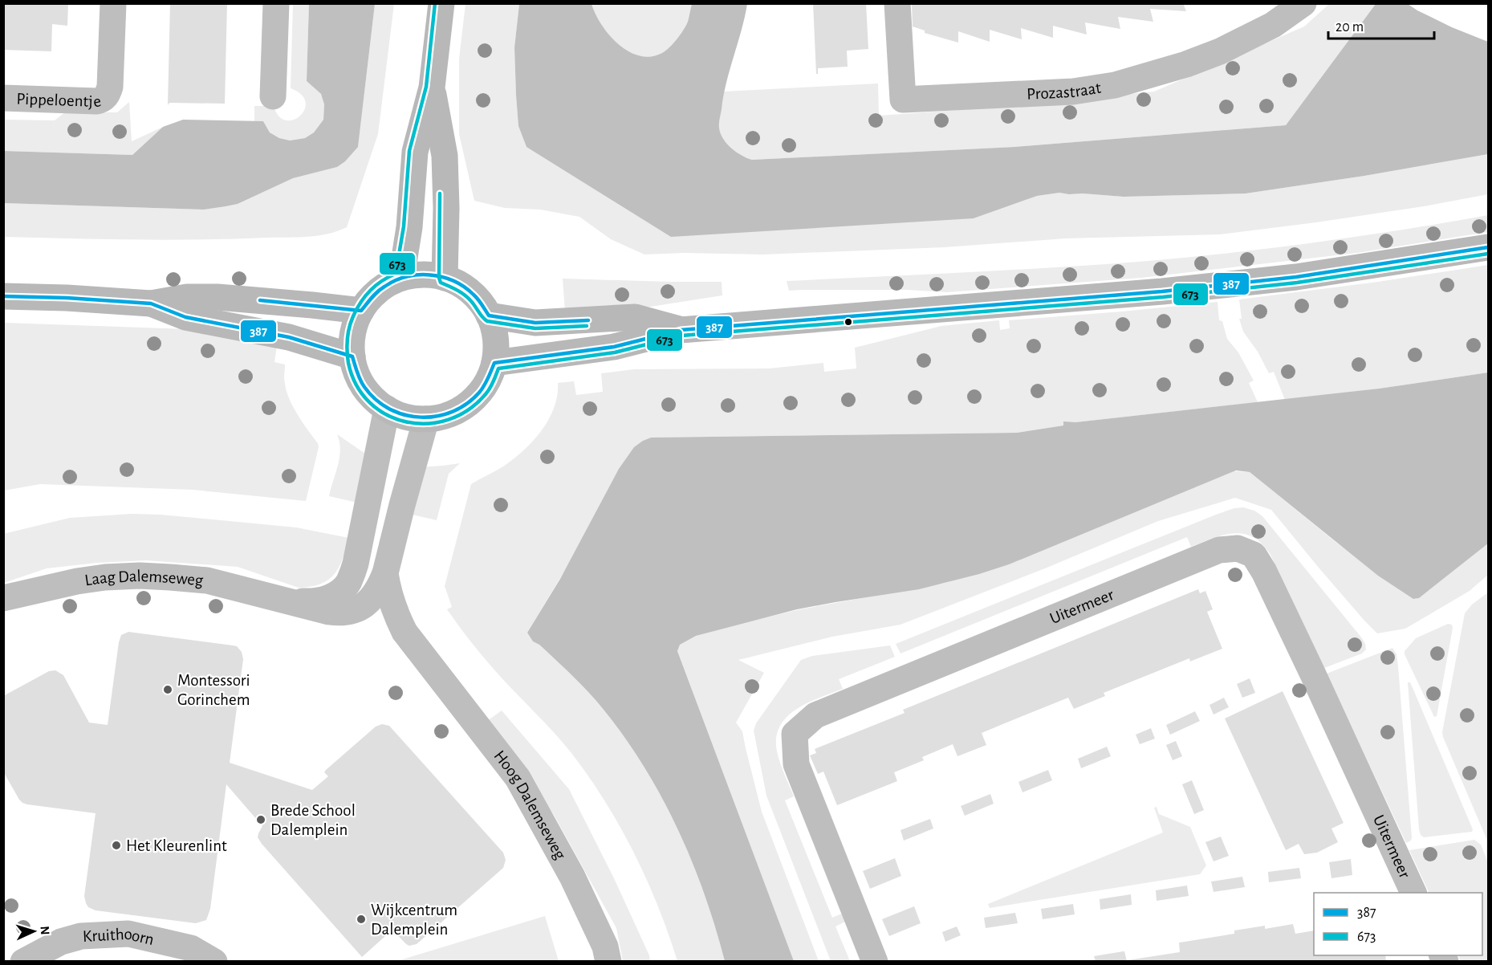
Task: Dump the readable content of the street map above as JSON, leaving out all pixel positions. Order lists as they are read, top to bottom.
{
  "streets": {
    "street": [
      "Prozastraat",
      "Pippeloentje",
      "Laag Dalemseweg",
      "Uitermeer",
      "Hoog Dalemseweg",
      "Kruithoorn"
    ]
  },
  "crossings": [
    ["Laag Dalemseweg", "Hoog Dalemseweg"]
  ],
  "places": [
    "Montessori Gorinchem",
    "Brede School Dalemplein",
    "Het Kleurenlint",
    "Wijkcentrum Dalemplein"
  ],
  "lines": ["transit line 673", "transit line 387"],
  "legend": ["387", "673"],
  "scale_bar": "20 m",
  "north": "right"
}
